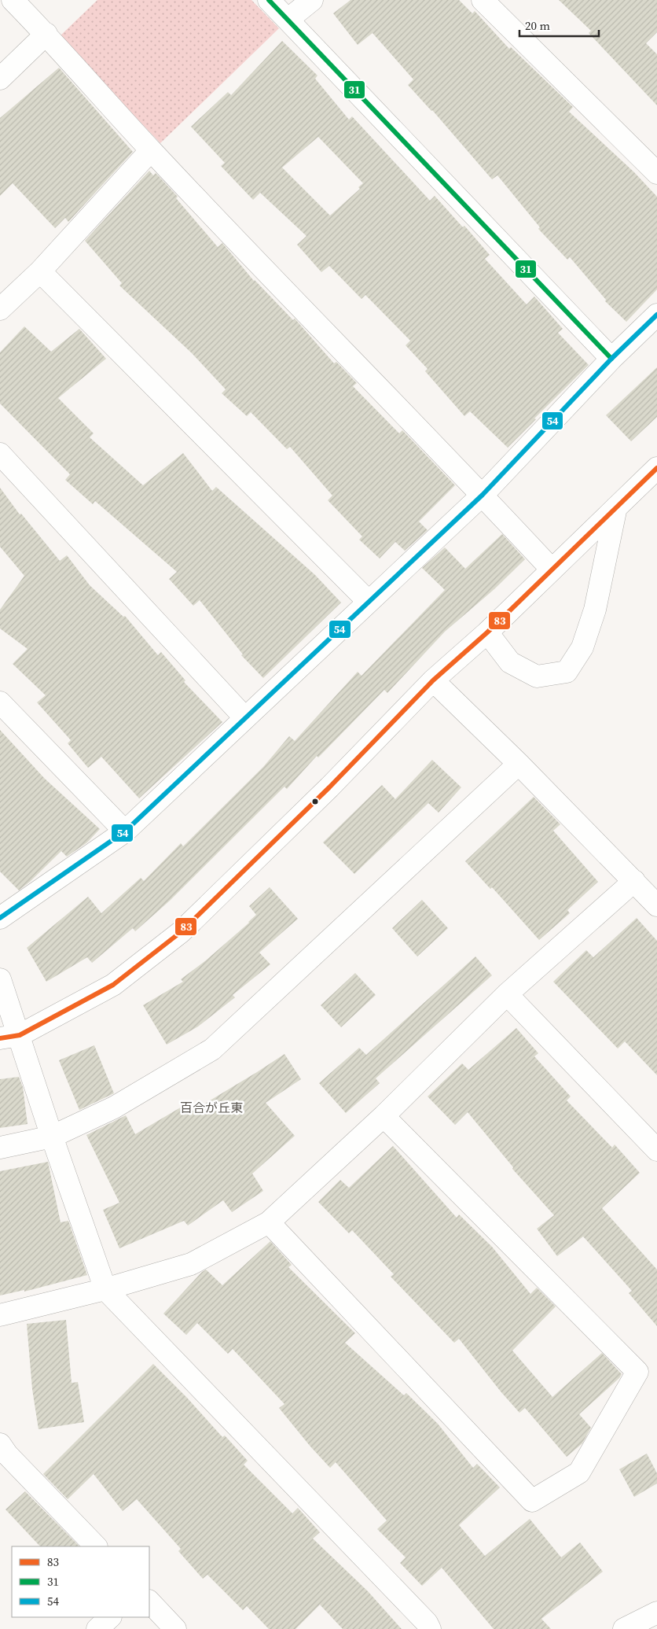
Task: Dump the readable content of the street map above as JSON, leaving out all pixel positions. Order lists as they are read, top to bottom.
{
  "districts": ["百合が丘東"],
  "lines": ["transit line 31", "transit line 54", "transit line 83"],
  "legend": ["83", "31", "54"],
  "scale_bar": "20 m"
}
